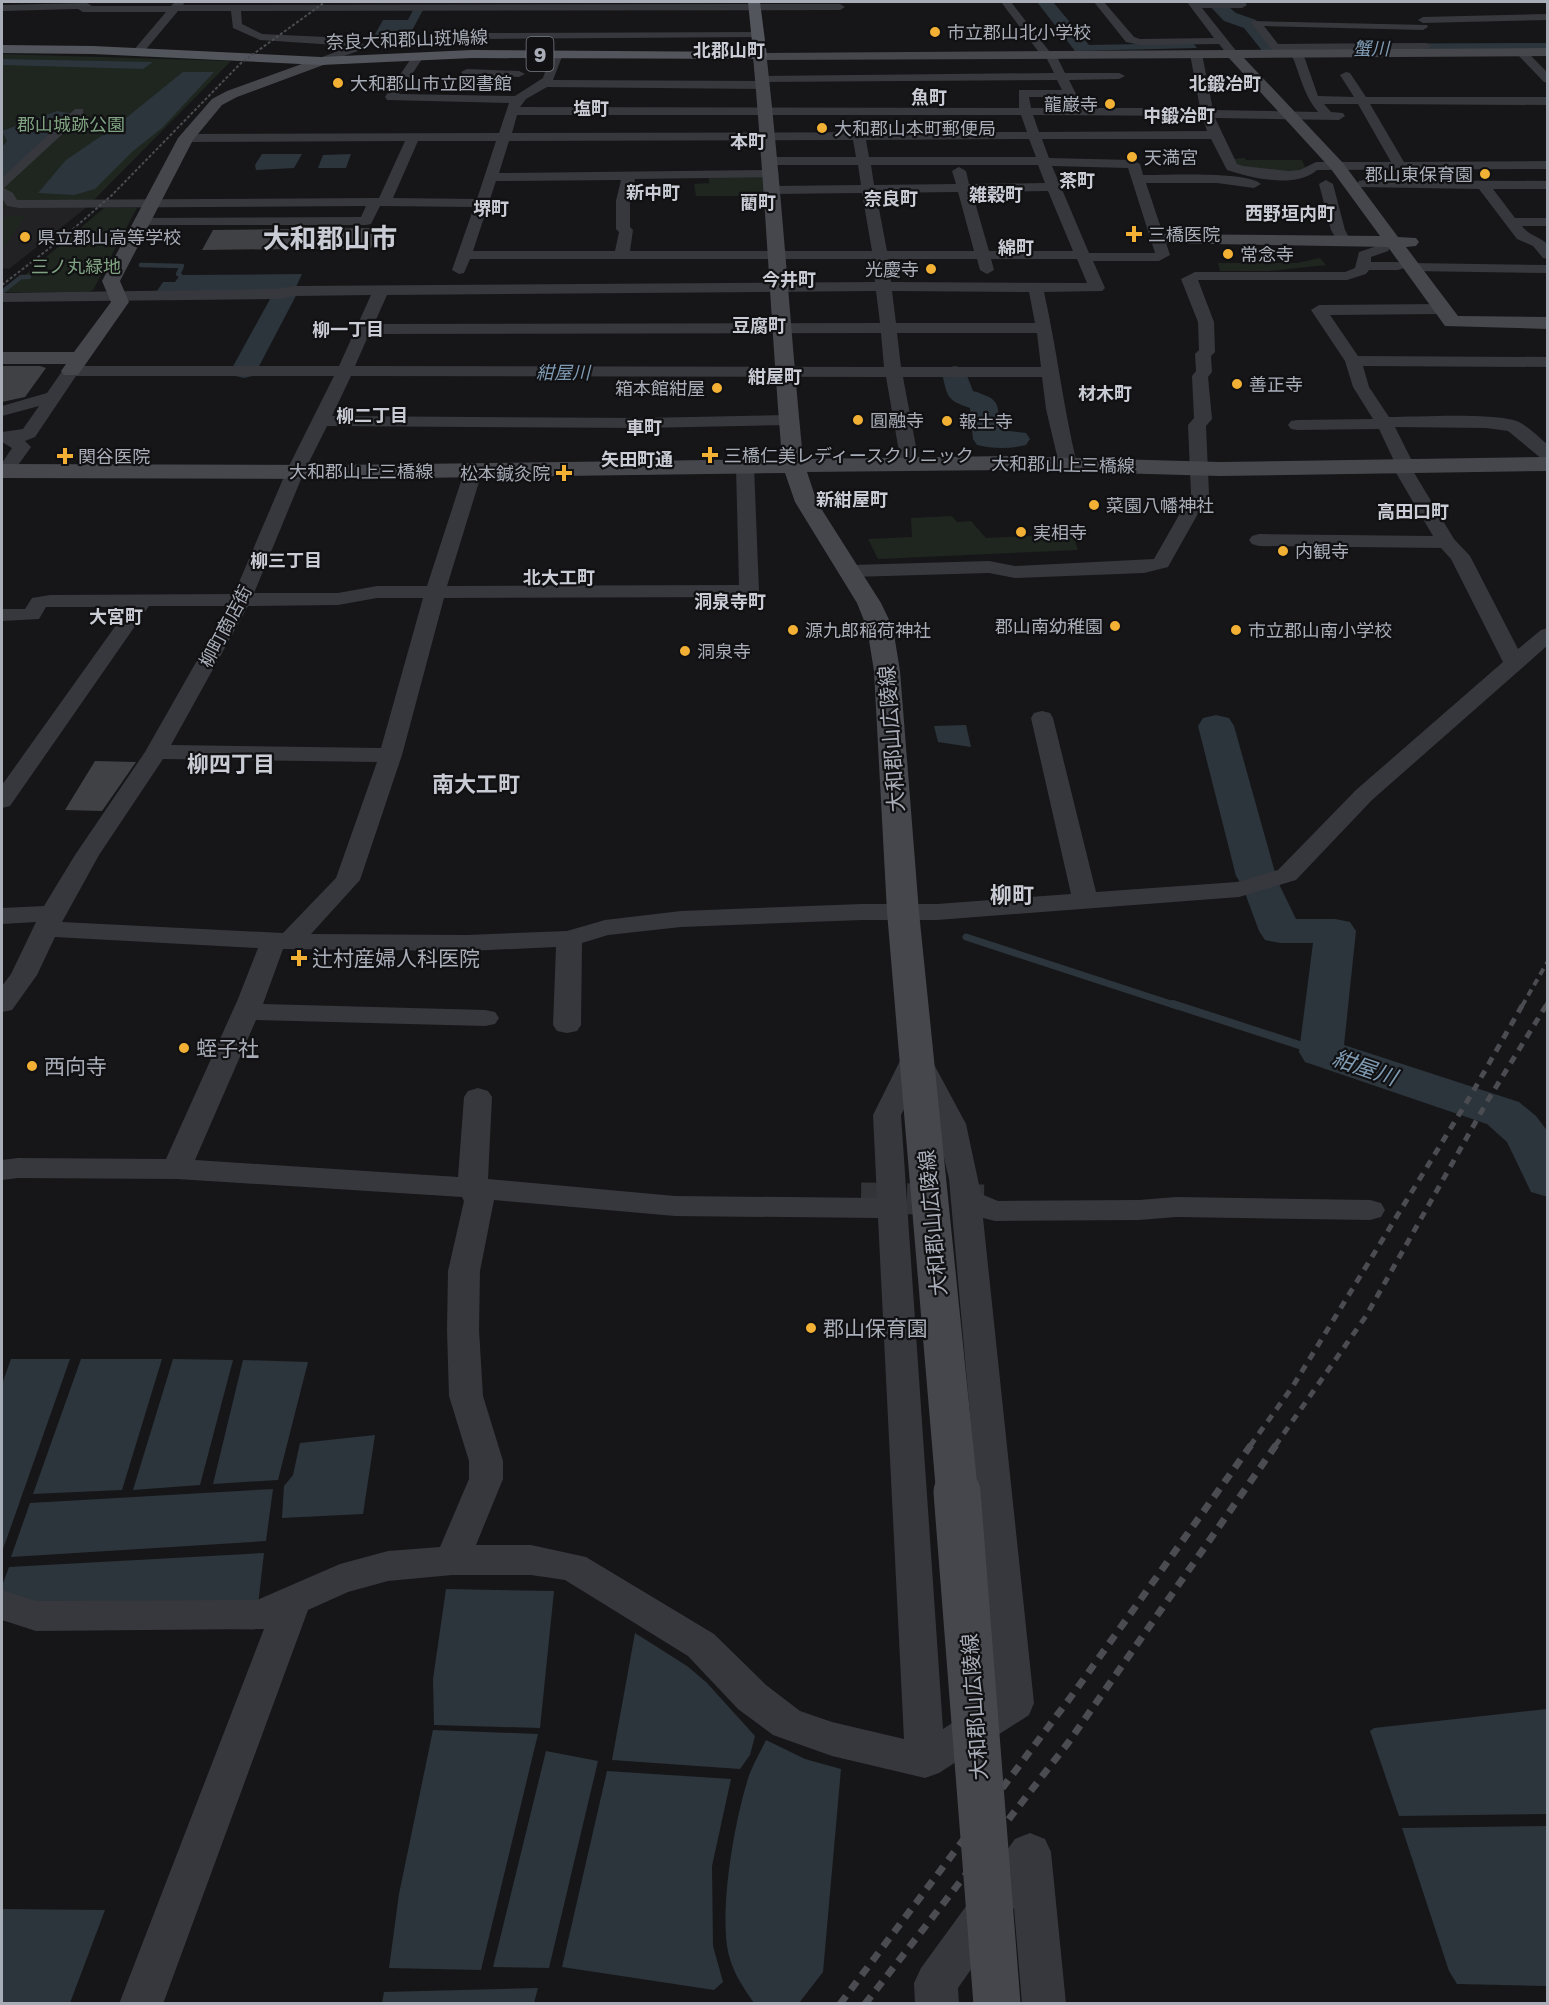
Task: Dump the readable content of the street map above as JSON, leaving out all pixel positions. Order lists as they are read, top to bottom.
{
  "streets": {
    "main road": ["奈良大和郡山斑鳩線", "9"],
    "street": ["大和郡山上三橋線", "柳町商店街", "大和郡山広陵線"]
  },
  "crossings": [
    ["奈良大和郡山斑鳩線", "大和郡山広陵線"],
    ["大和郡山上三橋線", "柳町商店街"],
    ["大和郡山上三橋線", "大和郡山広陵線"]
  ],
  "districts": [
    "北郡山町",
    "北鍛冶町",
    "魚町",
    "塩町",
    "中鍛冶町",
    "本町",
    "茶町",
    "新中町",
    "雑穀町",
    "奈良町",
    "藺町",
    "堺町",
    "西野垣内町",
    "大和郡山市",
    "綿町",
    "今井町",
    "豆腐町",
    "柳一丁目",
    "紺屋町",
    "材木町",
    "柳二丁目",
    "車町",
    "矢田町通",
    "新紺屋町",
    "高田口町",
    "柳三丁目",
    "北大工町",
    "洞泉寺町",
    "大宮町",
    "柳四丁目",
    "南大工町",
    "柳町"
  ],
  "water": ["蟹川", "紺屋川"],
  "parks": ["郡山城跡公園", "三ノ丸緑地"],
  "places": {
    "other": [
      "市立郡山北小学校",
      "大和郡山市立図書館",
      "龍巌寺",
      "大和郡山本町郵便局",
      "天満宮",
      "郡山東保育園",
      "県立郡山高等学校",
      "常念寺",
      "光慶寺",
      "善正寺",
      "箱本館紺屋",
      "圓融寺",
      "報土寺",
      "菜園八幡神社",
      "実相寺",
      "内観寺",
      "郡山南幼稚園",
      "源九郎稲荷神社",
      "市立郡山南小学校",
      "洞泉寺",
      "蛭子社",
      "西向寺",
      "郡山保育園"
    ],
    "health": [
      "三橋医院",
      "三橋仁美レディースクリニック",
      "関谷医院",
      "松本鍼灸院",
      "辻村産婦人科医院"
    ]
  }
}
